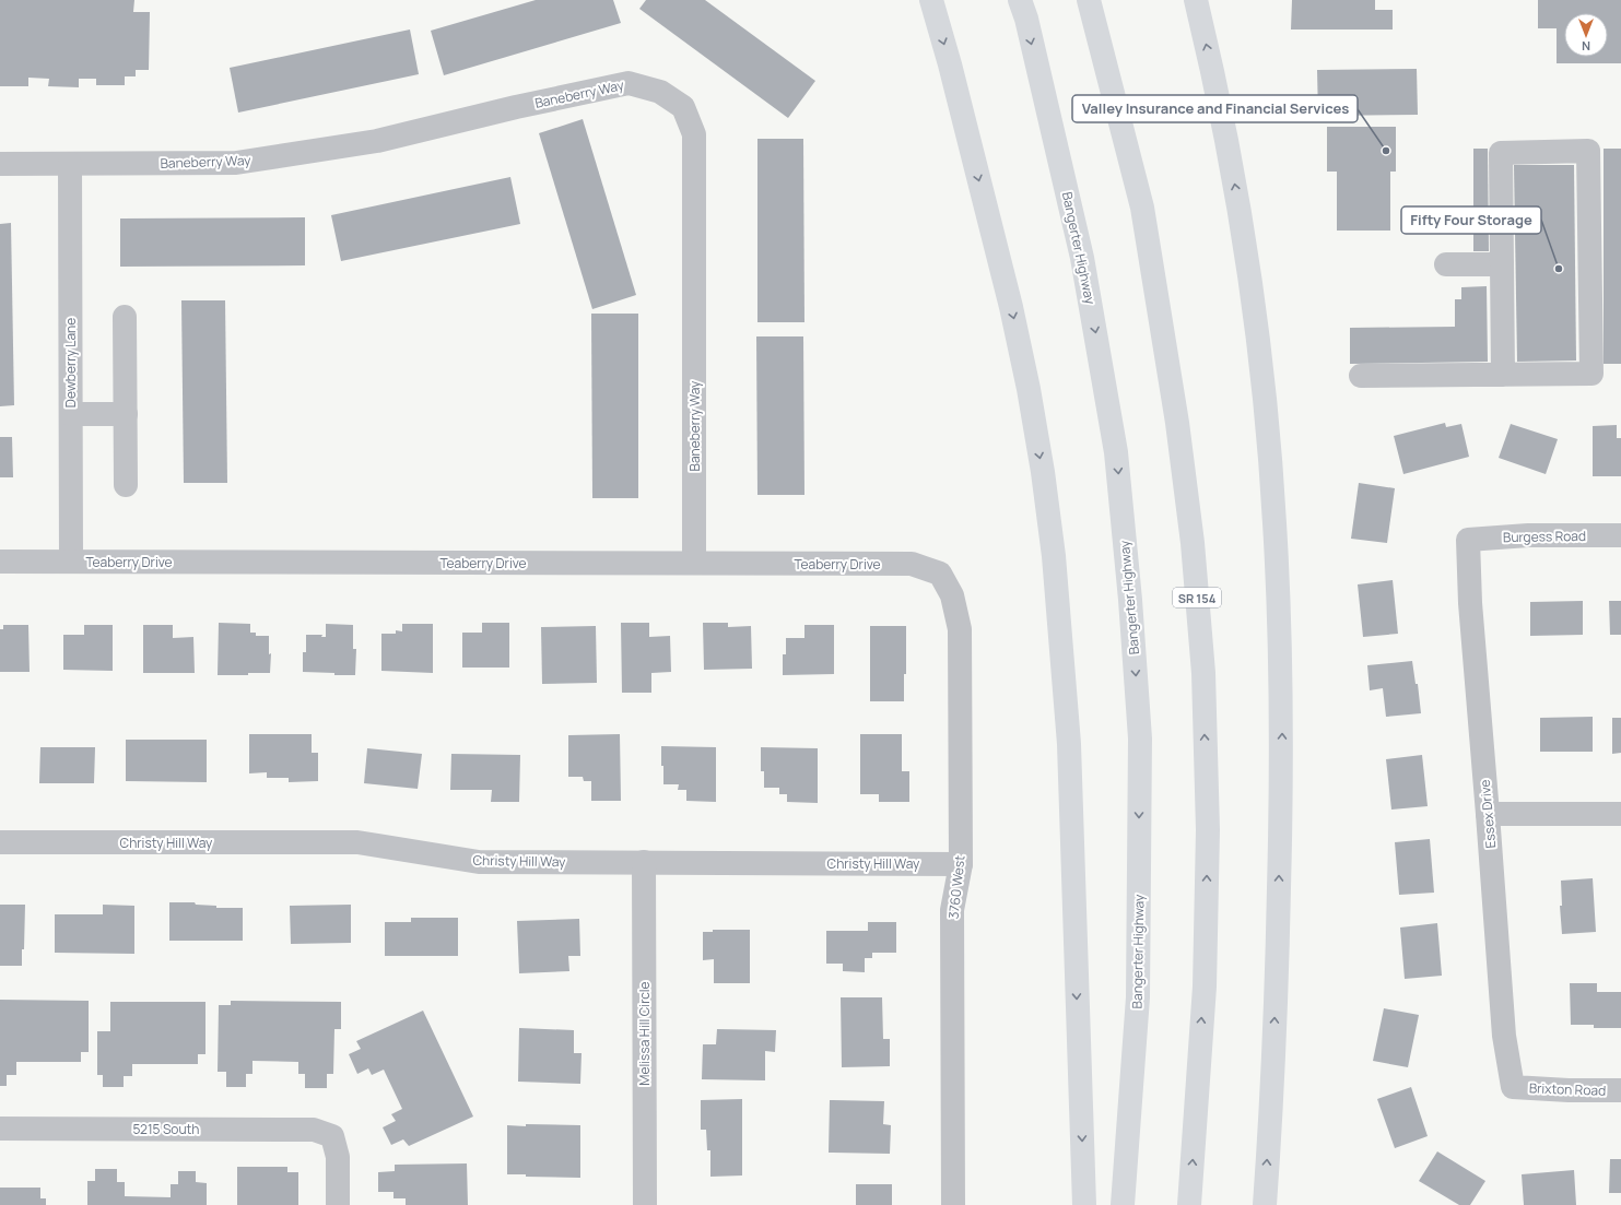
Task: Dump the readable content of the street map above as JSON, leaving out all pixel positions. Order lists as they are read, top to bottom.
{
  "streets": {
    "highway": ["Bangerter Highway", "SR 154"],
    "street": [
      "Baneberry Way",
      "Dewberry Lane",
      "Burgess Road",
      "Teaberry Drive",
      "Essex Drive",
      "Christy Hill Way",
      "3760 West",
      "Melissa Hill Circle",
      "Brixton Road",
      "5215 South"
    ]
  },
  "crossings": [
    ["Baneberry Way", "Dewberry Lane"],
    ["Baneberry Way", "Teaberry Drive"],
    ["Dewberry Lane", "Teaberry Drive"],
    ["Burgess Road", "Essex Drive"],
    ["Teaberry Drive", "3760 West"],
    ["Essex Drive", "Brixton Road"],
    ["Christy Hill Way", "3760 West"],
    ["Christy Hill Way", "Melissa Hill Circle"]
  ],
  "places": ["Valley Insurance and Financial Services", "Fifty Four Storage"],
  "north": "bottom"
}
